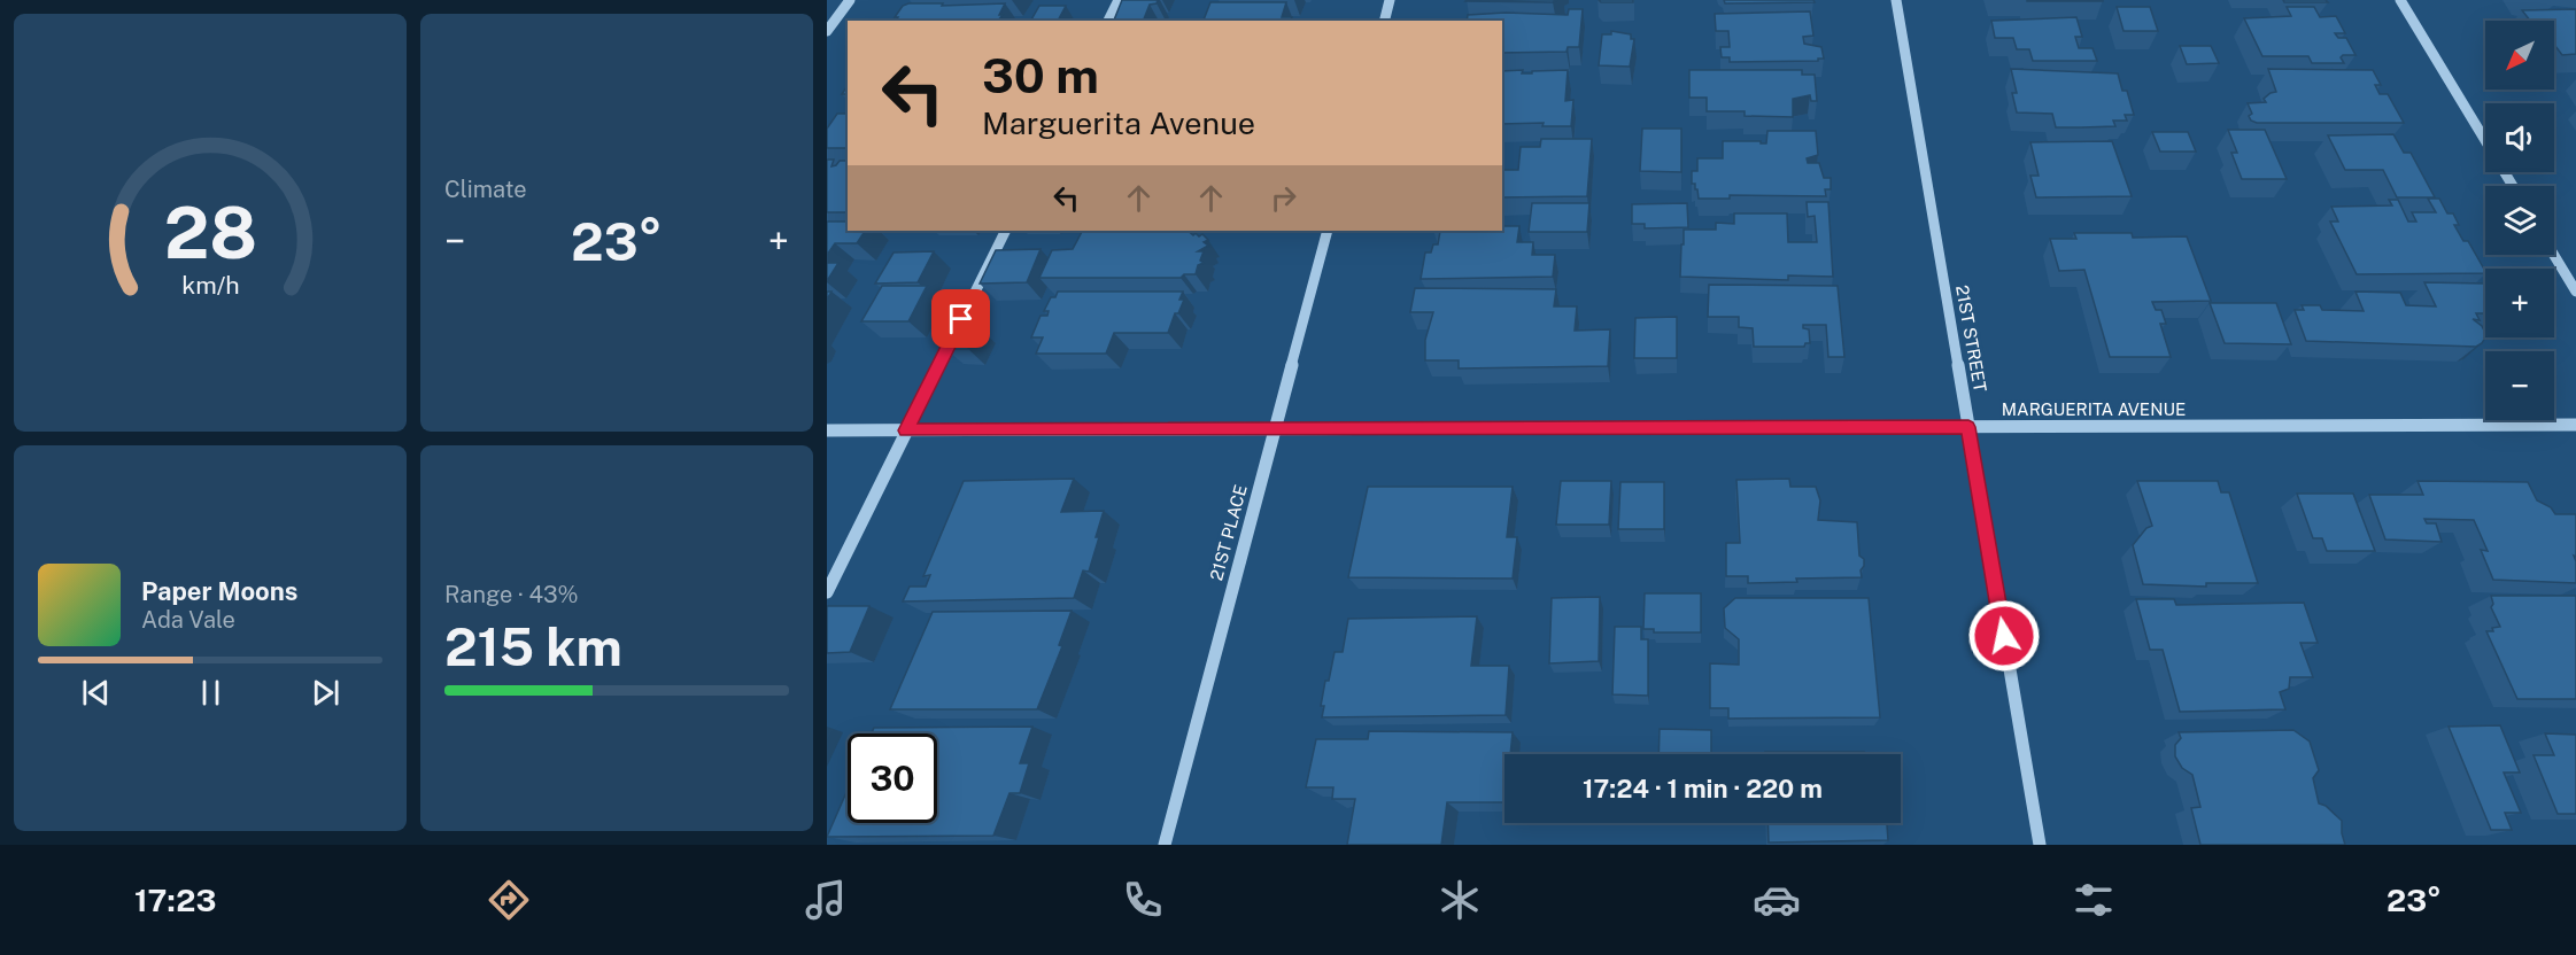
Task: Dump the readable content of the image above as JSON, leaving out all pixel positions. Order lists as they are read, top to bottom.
{
  "streets": {
    "street": ["21ST STREET", "MARGUERITA AVENUE", "21ST PLACE"]
  },
  "crossings": [
    ["21ST STREET", "MARGUERITA AVENUE"],
    ["MARGUERITA AVENUE", "21ST PLACE"]
  ],
  "north": "bottom left",
  "page": {
    "tile": [
      "Climate",
      ["Range · 43%", "215 km"]
    ],
    "map_buttons": ["+", "−"],
    "turn": ["30 m", "Marguerita Avenue"],
    "heat": ["−", "23°", "+"],
    "song": ["Paper Moons", "Ada Vale"],
    "limit": "30",
    "trip": "17:24 · 1 min · 220 m",
    "tabs": ["17:23", "23°"],
    "gauge": ["28", "km/h"]
  }
}
